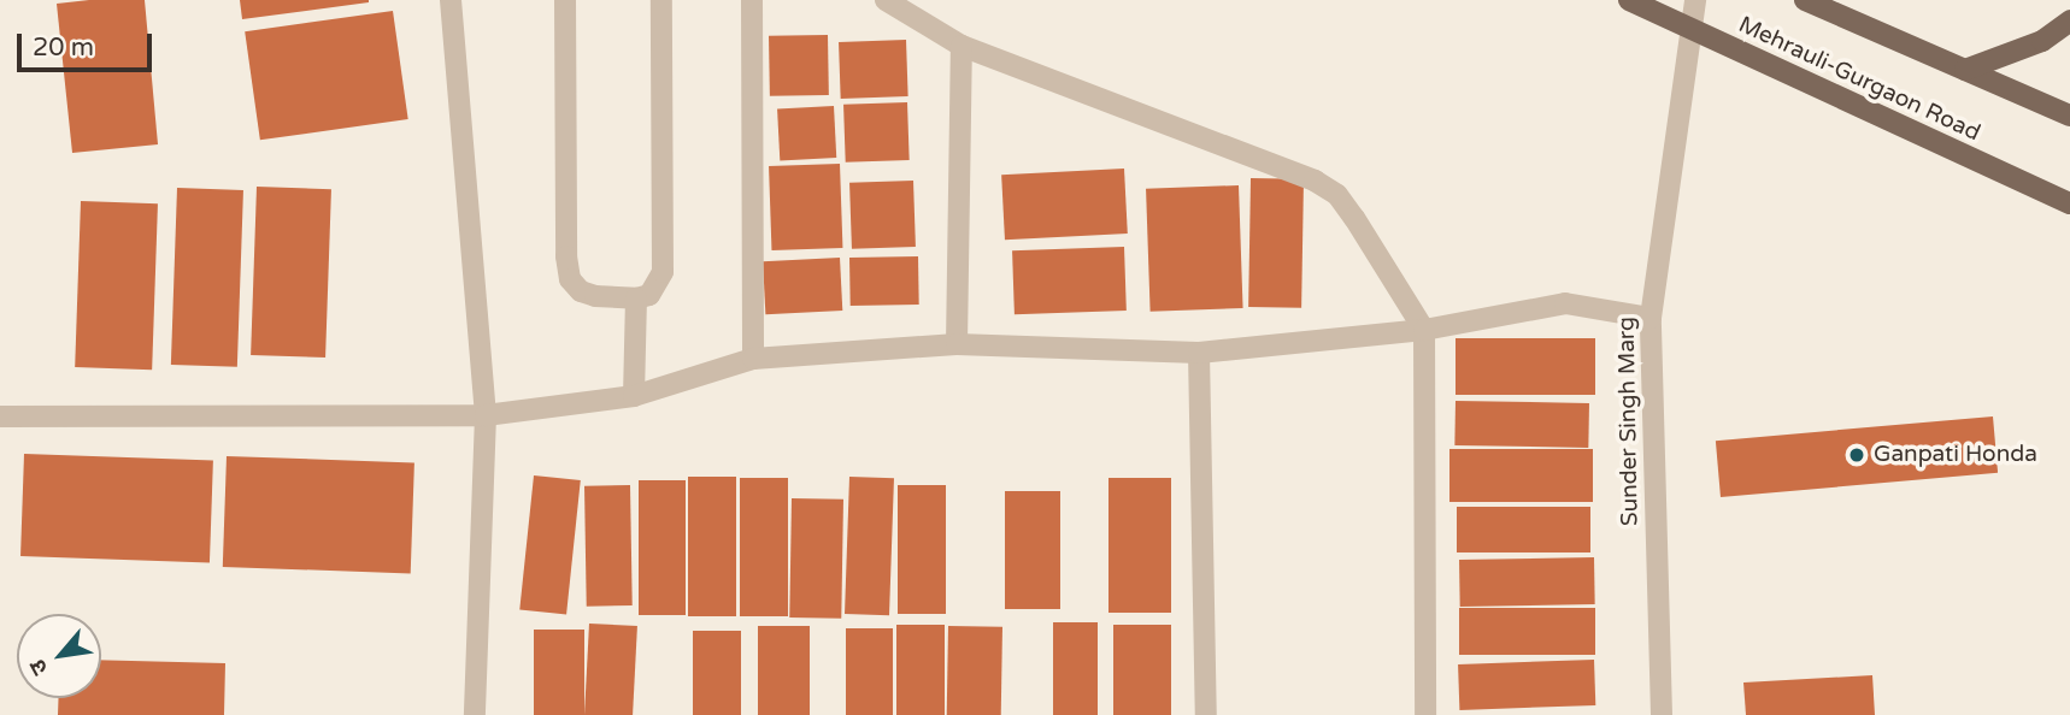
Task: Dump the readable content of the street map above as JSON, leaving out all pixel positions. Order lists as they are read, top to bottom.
{
  "streets": {
    "main road": ["Mehrauli-Gurgaon Road"],
    "street": ["Sunder Singh Marg"]
  },
  "crossings": [
    ["Mehrauli-Gurgaon Road", "Sunder Singh Marg"]
  ],
  "places": ["Ganpati Honda"],
  "scale_bar": "20 m",
  "north": "bottom left"
}
